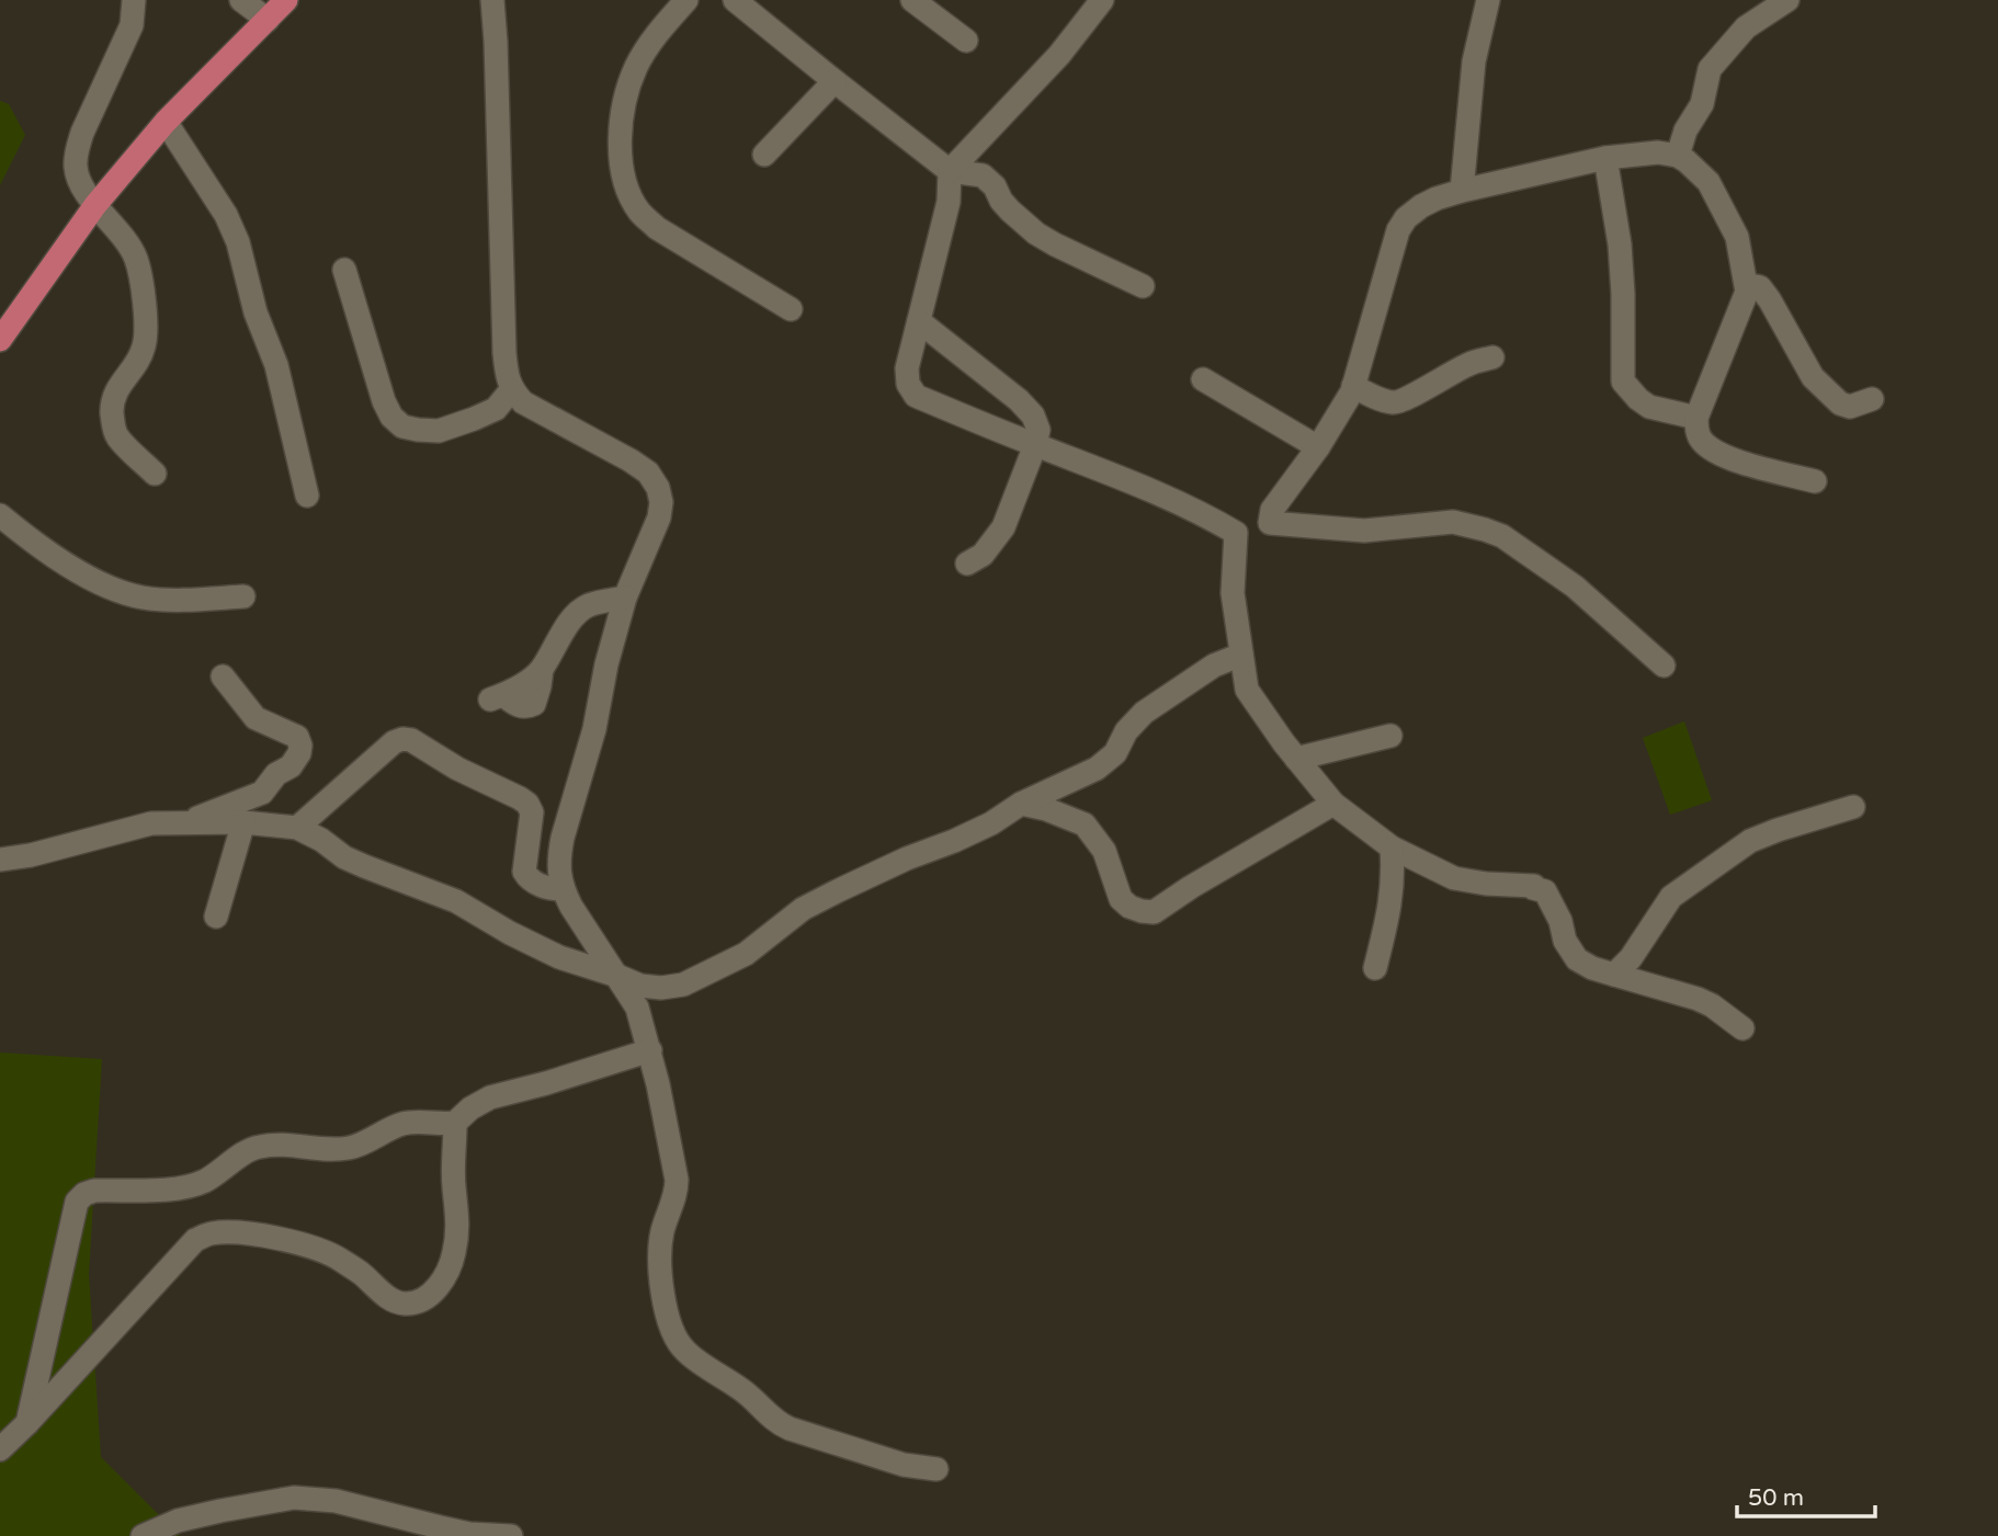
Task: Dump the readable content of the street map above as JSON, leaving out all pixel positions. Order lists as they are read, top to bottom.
{
  "scale_bar": "50 m"
}
